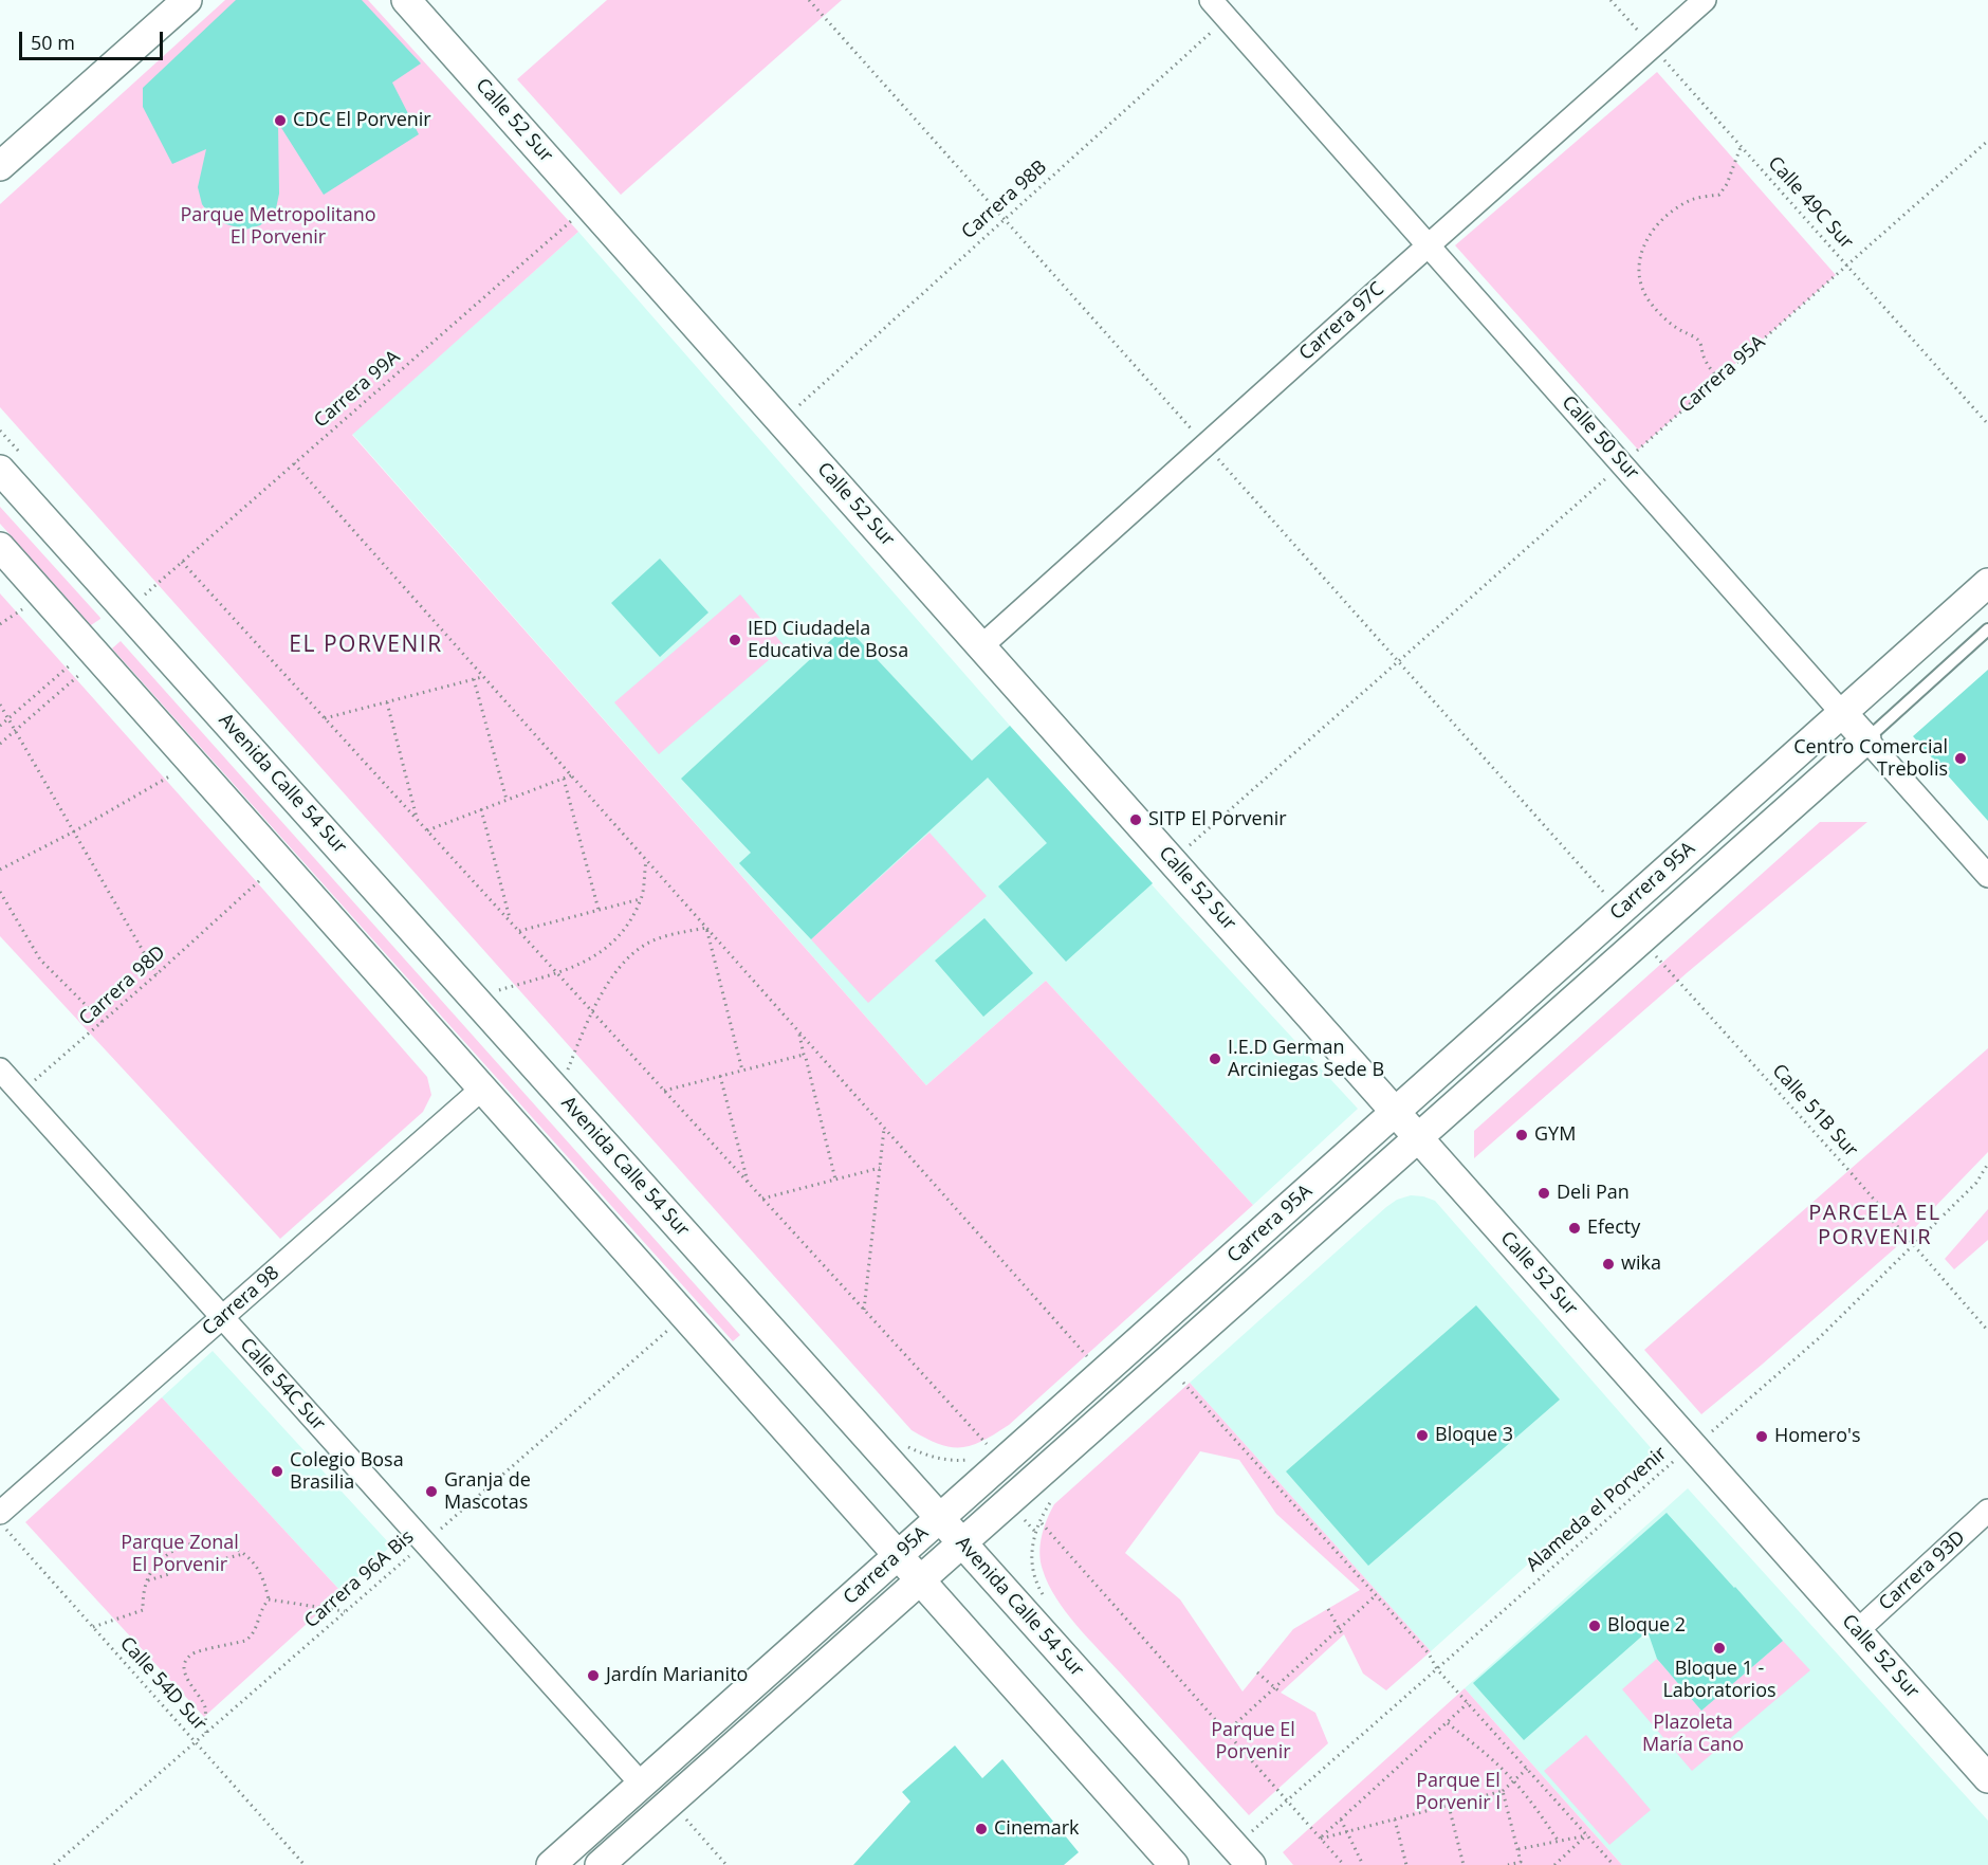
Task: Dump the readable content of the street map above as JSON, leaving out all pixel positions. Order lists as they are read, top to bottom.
{
  "streets": {
    "street": [
      "Calle 52 Sur",
      "Carrera 97C",
      "Carrera 95A",
      "Calle 50 Sur",
      "Avenida Calle 54 Sur",
      "Carrera 98",
      "Calle 54C Sur",
      "Carrera 93D"
    ],
    "path": [
      "Carrera 98B",
      "Calle 49C Sur",
      "Carrera 99A",
      "Carrera 98D",
      "Calle 51B Sur",
      "Alameda el Porvenir",
      "Carrera 96A Bis",
      "Calle 54D Sur"
    ]
  },
  "crossings": [
    ["Calle 52 Sur", "Carrera 98B"],
    ["Calle 52 Sur", "Carrera 97C"],
    ["Calle 52 Sur", "Carrera 95A"],
    ["Calle 52 Sur", "Carrera 99A"],
    ["Calle 52 Sur", "Alameda el Porvenir"],
    ["Calle 52 Sur", "Carrera 93D"],
    ["Carrera 98B", "Calle 50 Sur"],
    ["Calle 49C Sur", "Carrera 97C"],
    ["Calle 49C Sur", "Carrera 95A"],
    ["Carrera 97C", "Calle 50 Sur"],
    ["Carrera 95A", "Calle 50 Sur"],
    ["Carrera 95A", "Avenida Calle 54 Sur"],
    ["Carrera 95A", "Calle 51B Sur"],
    ["Carrera 95A", "Calle 54C Sur"],
    ["Avenida Calle 54 Sur", "Alameda el Porvenir"],
    ["Carrera 98D", "Calle 54C Sur"],
    ["Calle 51B Sur", "Alameda el Porvenir"],
    ["Carrera 98", "Calle 54C Sur"],
    ["Calle 54C Sur", "Carrera 96A Bis"],
    ["Carrera 96A Bis", "Calle 54D Sur"]
  ],
  "districts": ["EL PORVENIR", "PARCELA EL PORVENIR"],
  "parks": [
    "Parque Metropolitano El Porvenir",
    "Parque Zonal El Porvenir",
    "Plazoleta María Cano",
    "Parque El Porvenir",
    "Parque El Porvenir I"
  ],
  "places": [
    "CDC El Porvenir",
    "IED Ciudadela Educativa de Bosa",
    "Centro Comercial Trebolis",
    "SITP El Porvenir",
    "I.E.D German Arciniegas Sede B",
    "GYM",
    "Deli Pan",
    "Efecty",
    "wika",
    "Bloque 3",
    "Homero's",
    "Colegio Bosa Brasilia",
    "Granja de Mascotas",
    "Bloque 2",
    "Bloque 1 - Laboratorios",
    "Jardín Marianito",
    "Cinemark"
  ],
  "scale_bar": "50 m"
}
